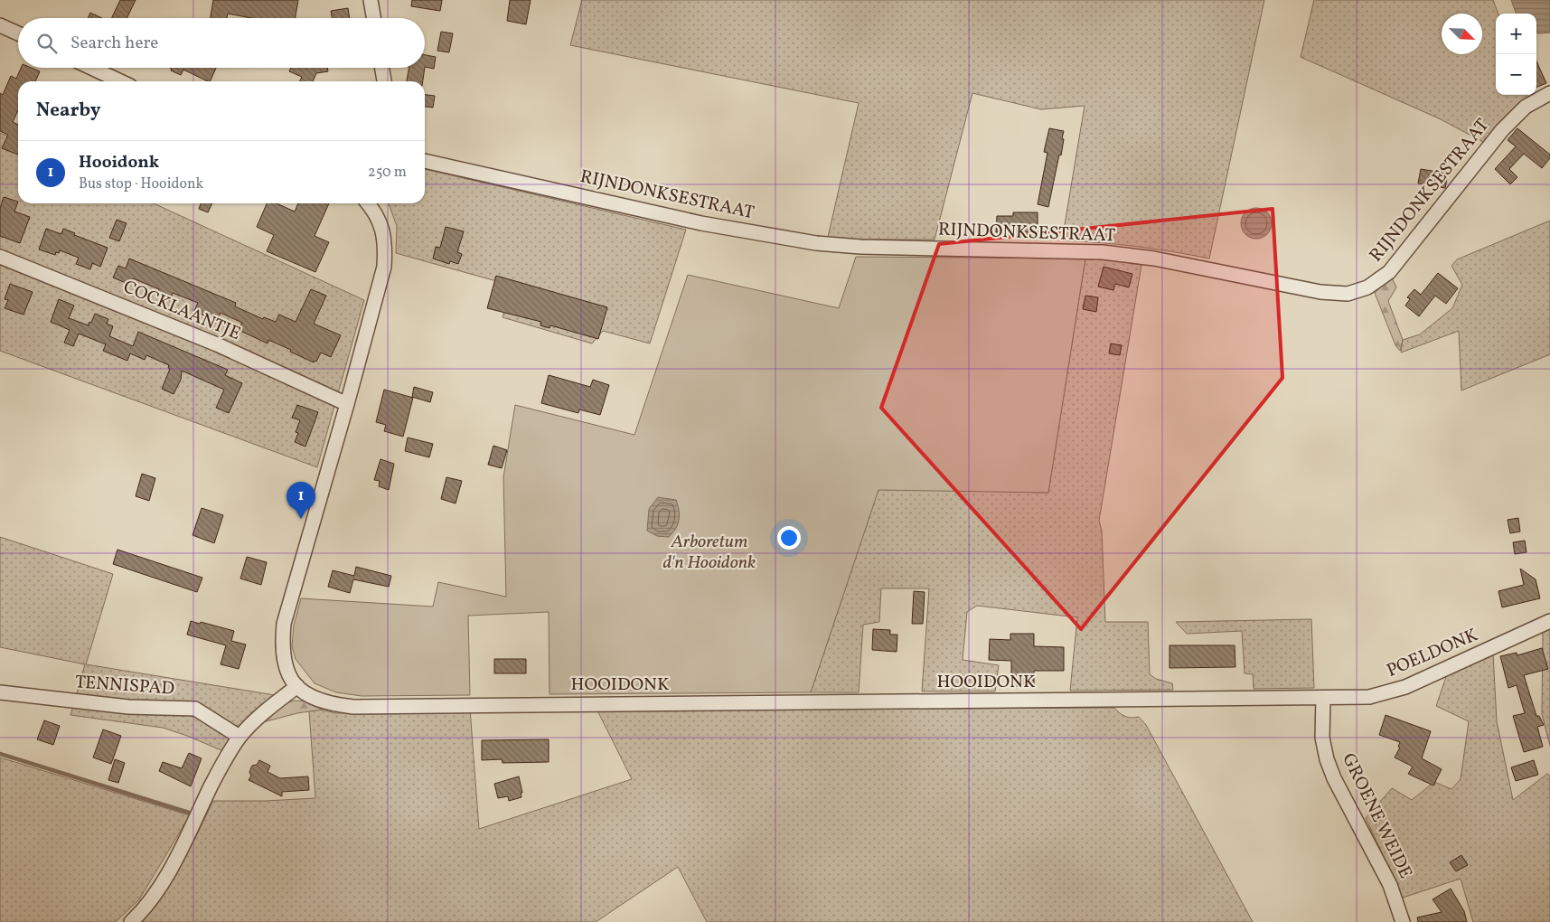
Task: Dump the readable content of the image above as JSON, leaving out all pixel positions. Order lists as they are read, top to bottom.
{
  "streets": {
    "street": [
      "RIJNDONKSESTRAAT",
      "COCKLAANTJE",
      "POELDONK",
      "HOOIDONK",
      "TENNISPAD",
      "GROENE WEIDE"
    ]
  },
  "crossings": [
    ["COCKLAANTJE", "HOOIDONK"],
    ["POELDONK", "HOOIDONK"],
    ["POELDONK", "GROENE WEIDE"],
    ["HOOIDONK", "GROENE WEIDE"]
  ],
  "parks": ["Arboretum d'n Hooidonk"],
  "north": "bottom right",
  "page": {
    "map_buttons": ["+", "−"],
    "search": "Search here",
    "heading": "Nearby",
    "list": [
      {
        "mark": "1",
        "name": "Hooidonk",
        "note": "Bus stop · Hooidonk",
        "value": "250 m"
      }
    ],
    "pins": "1"
  }
}
